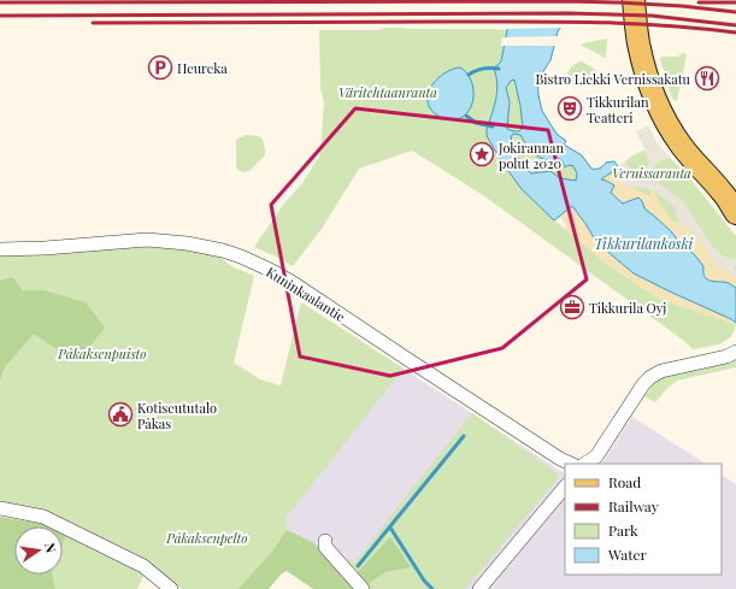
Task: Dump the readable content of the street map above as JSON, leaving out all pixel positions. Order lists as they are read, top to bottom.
{
  "streets": {
    "street": ["Kuninkaalantie"]
  },
  "water": ["Tikkurilankoski"],
  "parks": [
    "Väritehtaanranta",
    "Vernissaranta",
    "Påkaksenpuisto",
    "Påkaksenpelto"
  ],
  "places": {
    "parking": ["Heureka"],
    "restaurant": ["Bistro Liekki Vernissakatu"],
    "theatre": ["Tikkurilan Teatteri"],
    "place": ["Jokirannan polut 2020"],
    "office": ["Tikkurila Oyj"],
    "public building": ["Kotiseututalo Påkas"]
  },
  "legend": [
    "Road",
    "Railway",
    "Park",
    "Water"
  ],
  "north": "right"
}
